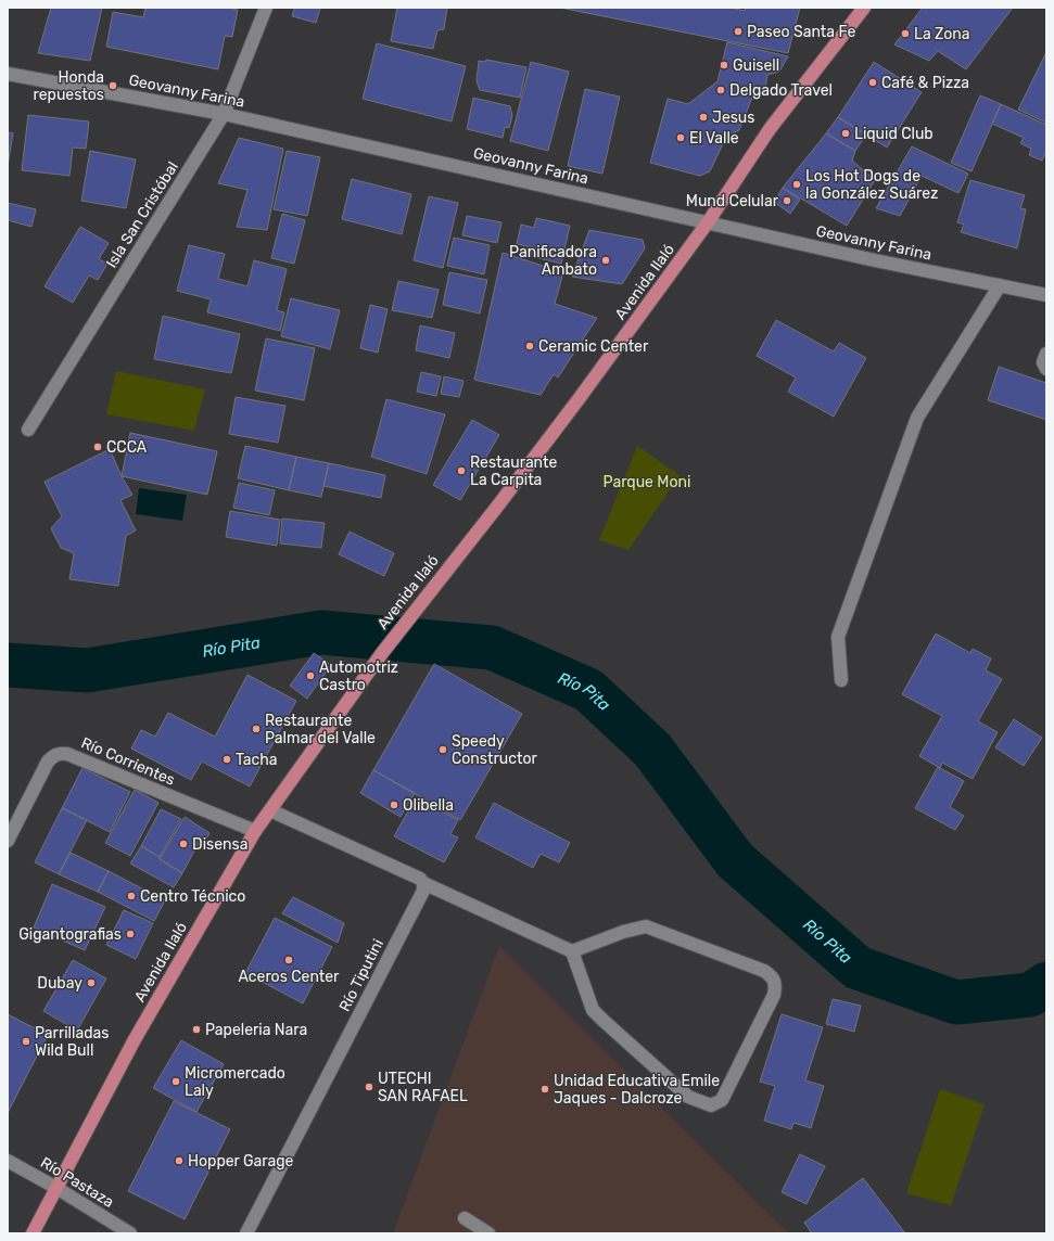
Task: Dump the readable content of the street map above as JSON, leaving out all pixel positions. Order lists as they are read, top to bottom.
{
  "streets": {
    "main road": ["Avenida Ilaló"],
    "street": [
      "Geovanny Farina",
      "Isla San Cristóbal",
      "Río Corrientes",
      "Río Tiputini",
      "Río Pastaza"
    ]
  },
  "crossings": [
    ["Geovanny Farina", "Isla San Cristóbal"],
    ["Geovanny Farina", "Avenida Ilaló"],
    ["Avenida Ilaló", "Río Corrientes"],
    ["Avenida Ilaló", "Río Pastaza"]
  ],
  "water": ["Río Pita"],
  "parks": ["Parque Moni"],
  "places": [
    "Paseo Santa Fe",
    "La Zona",
    "Guisell",
    "Café & Pizza",
    "Honda repuestos",
    "Delgado Travel",
    "Jesus",
    "Liquid Club",
    "El Valle",
    "Los Hot Dogs de la González Suárez",
    "Mund Celular",
    "Panificadora Ambato",
    "Ceramic Center",
    "CCCA",
    "Restaurante La Carpita",
    "Automotriz Castro",
    "Restaurante Palmar del Valle",
    "Speedy Constructor",
    "Tacha",
    "Olibella",
    "Disensa",
    "Centro Técnico",
    "Gigantografias",
    "Aceros Center",
    "Dubay",
    "Papeleria Nara",
    "Parrilladas Wild Bull",
    "Micromercado Laly",
    "UTECHI SAN RAFAEL",
    "Unidad Educativa Emile Jaques - Dalcroze",
    "Hopper Garage"
  ]
}
